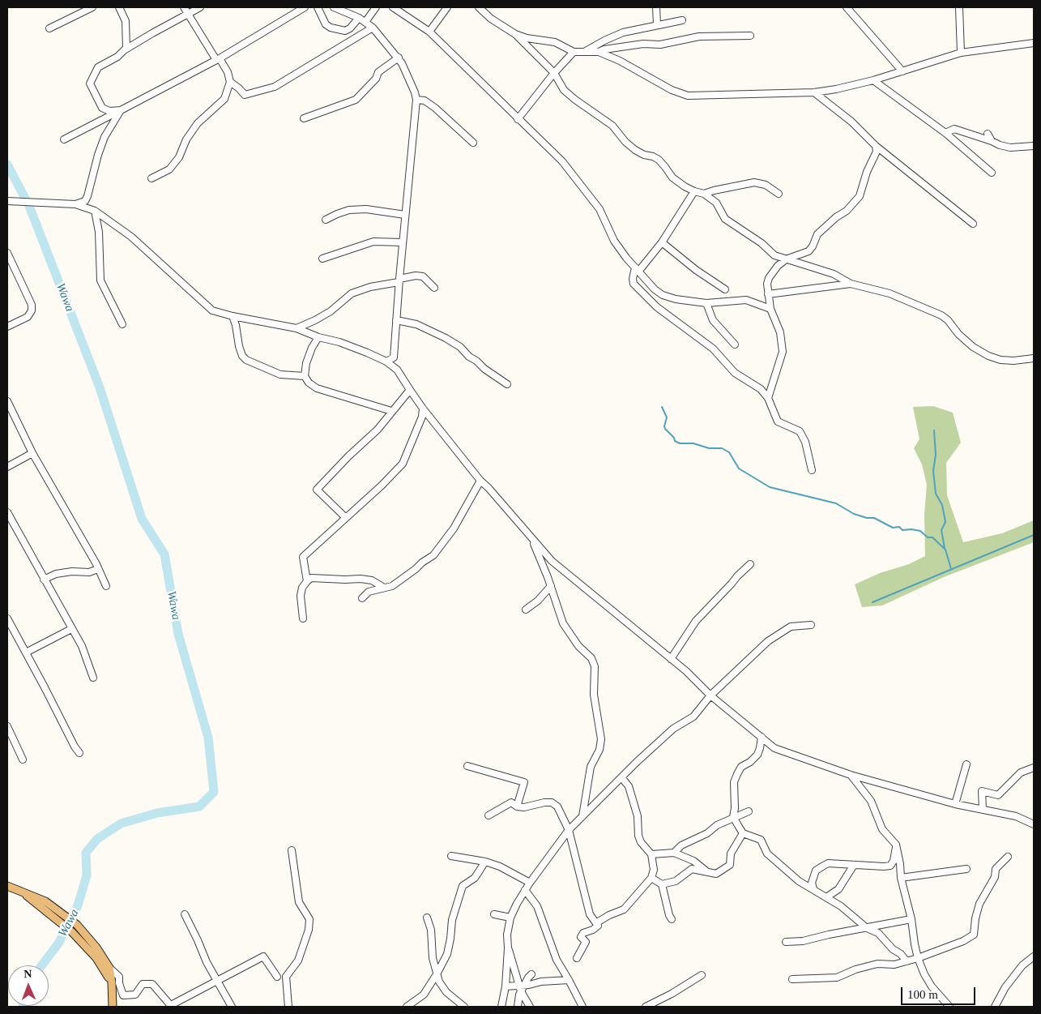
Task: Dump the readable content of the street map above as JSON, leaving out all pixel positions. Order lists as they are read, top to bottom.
{
  "water": ["Wawa"],
  "scale_bar": "100 m",
  "north": "top"
}
